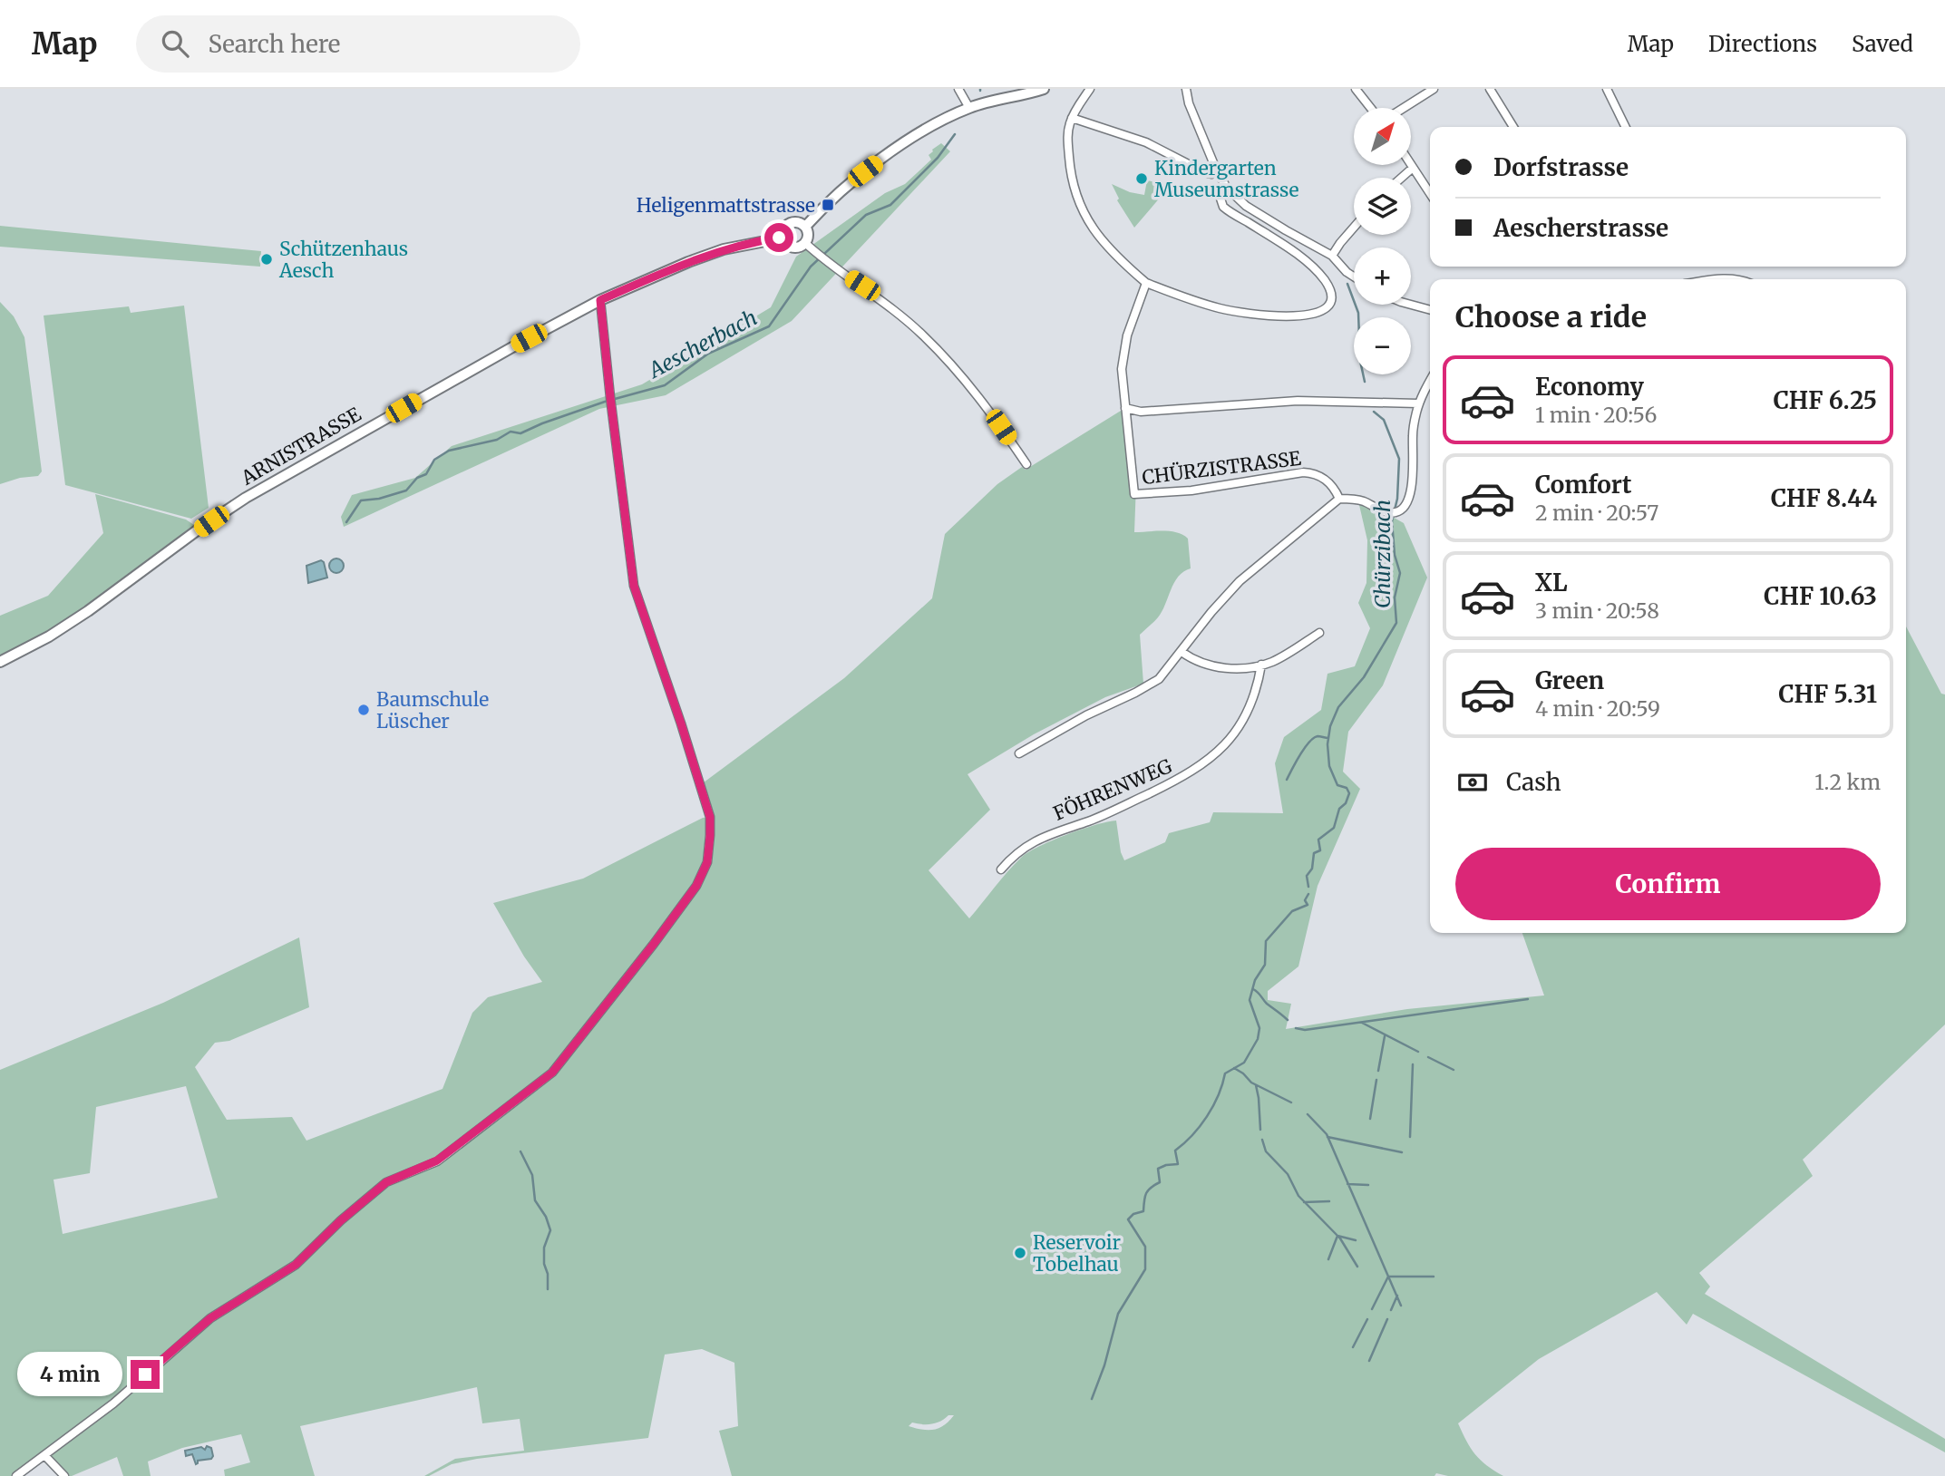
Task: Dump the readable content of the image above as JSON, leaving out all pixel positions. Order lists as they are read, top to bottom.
{
  "streets": {
    "street": ["ARNISTRASSE", "CHÜRZISTRASSE", "FÖHRENWEG"]
  },
  "water": ["Aescherbach", "Chürzibach"],
  "places": {
    "other": [
      "Kindergarten Museumstrasse",
      "Schützenhaus Aesch",
      "Baumschule Lüscher",
      "Reservoir Tobelhau"
    ],
    "transit": ["Heligenmattstrasse"]
  },
  "north": "top right",
  "page": {
    "header": "Map",
    "search": "Search here",
    "nav": ["Map", "Directions", "Saved"],
    "map_buttons": ["+", "−"],
    "banner": ["Dorfstrasse", "Aescherstrasse"],
    "heading": "Choose a ride",
    "list": [
      {
        "name": "Economy",
        "note": "1 min · 20:56",
        "value": "CHF 6.25"
      },
      {
        "name": "Comfort",
        "note": "2 min · 20:57",
        "value": "CHF 8.44"
      },
      {
        "name": "XL",
        "note": "3 min · 20:58",
        "value": "CHF 10.63"
      },
      {
        "name": "Green",
        "note": "4 min · 20:59",
        "value": "CHF 5.31"
      }
    ],
    "pay": ["Cash", "1.2 km"],
    "buttons": "Confirm",
    "bubble": "4 min"
  }
}
